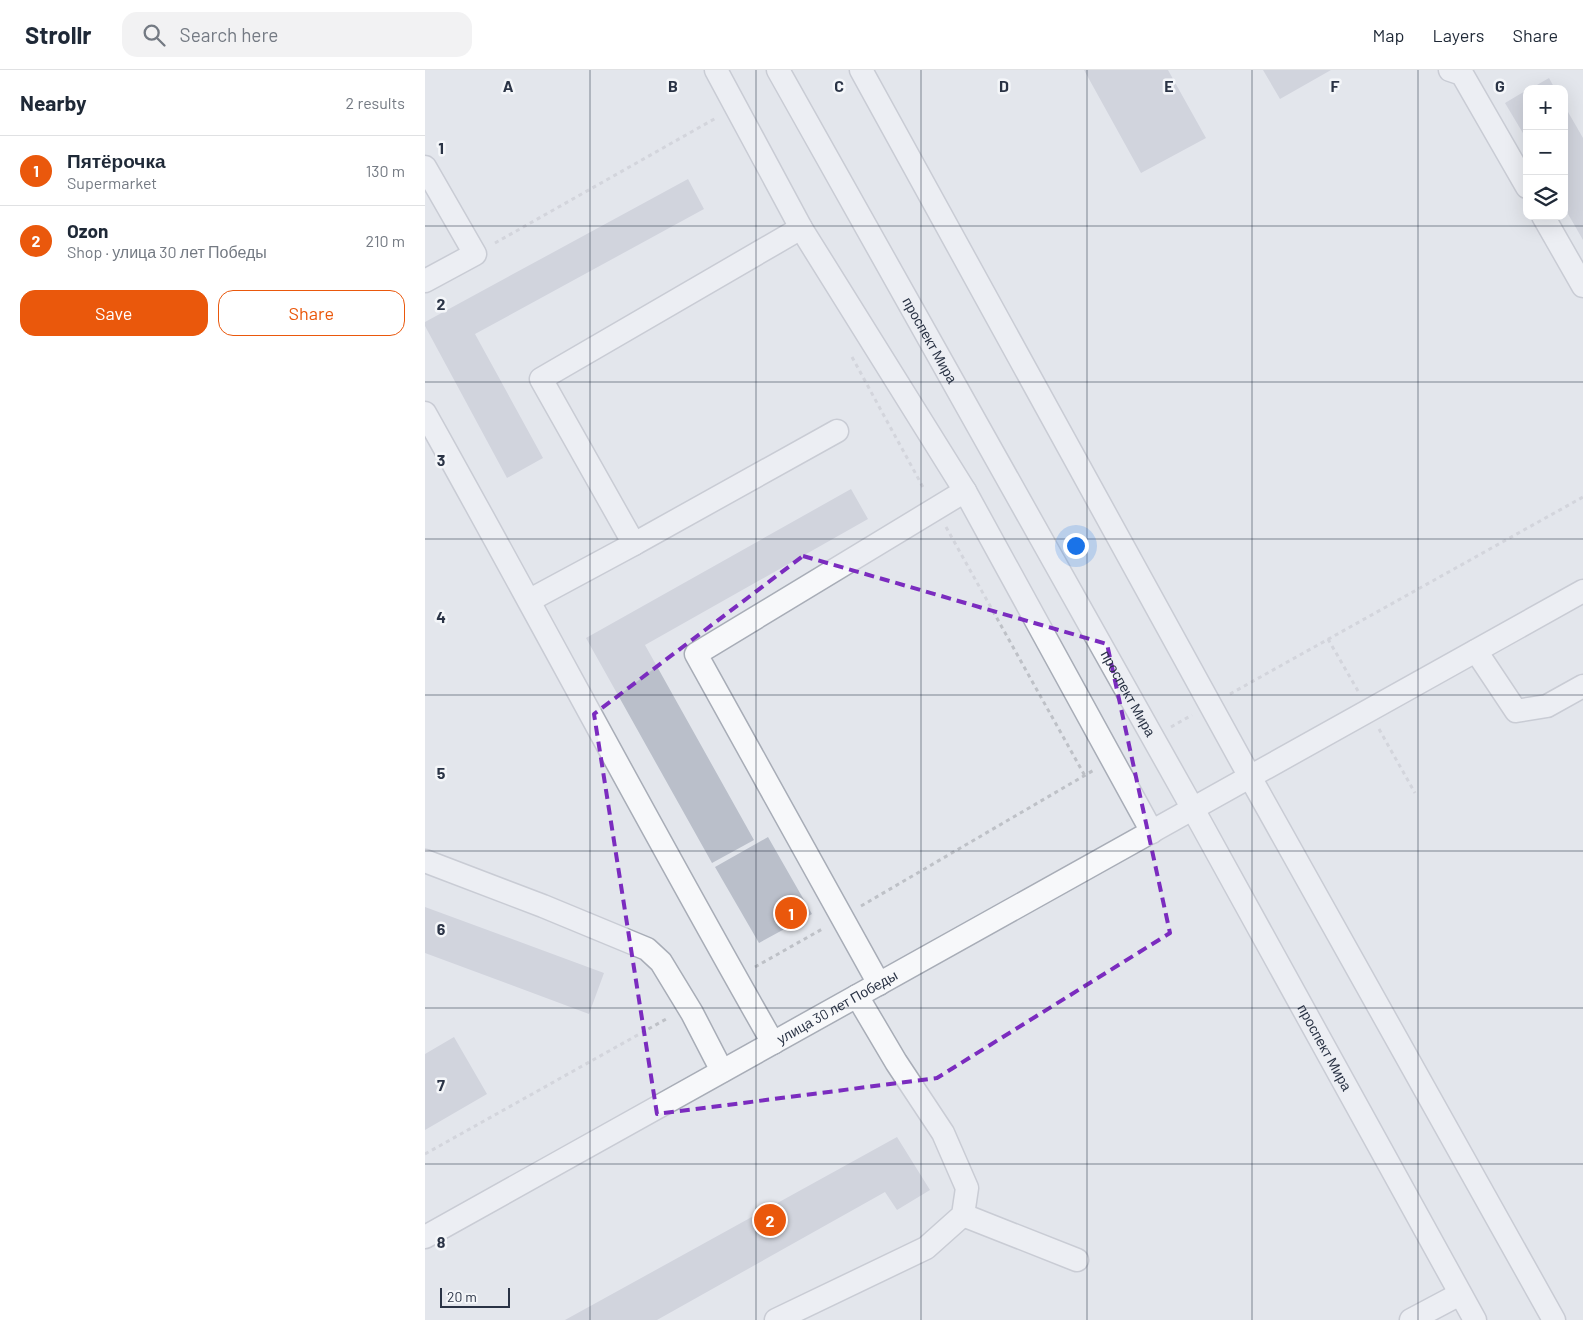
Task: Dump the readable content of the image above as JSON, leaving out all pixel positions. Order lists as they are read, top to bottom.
{
  "streets": {
    "street": ["проспект Мира", "улица 30 лет Победы"]
  },
  "crossings": [
    ["проспект Мира", "улица 30 лет Победы"]
  ],
  "scale_bar": "20 m",
  "page": {
    "header": "Strollr",
    "search": "Search here",
    "nav": ["Map", "Layers", "Share"],
    "heading": ["Nearby", "2 results"],
    "map_buttons": ["+", "−"],
    "list": [
      {
        "mark": "1",
        "name": "Пятёрочка",
        "note": "Supermarket",
        "value": "130 m"
      },
      {
        "mark": "2",
        "name": "Ozon",
        "note": "Shop · улица 30 лет Победы",
        "value": "210 m"
      }
    ],
    "buttons": ["Save", "Share"],
    "pins": ["1", "2"],
    "scale": "20 m"
  },
  "grid": {
    "columns": [
      "A",
      "B",
      "C",
      "D",
      "E",
      "F",
      "G"
    ],
    "rows": [
      "1",
      "2",
      "3",
      "4",
      "5",
      "6",
      "7",
      "8"
    ]
  }
}
